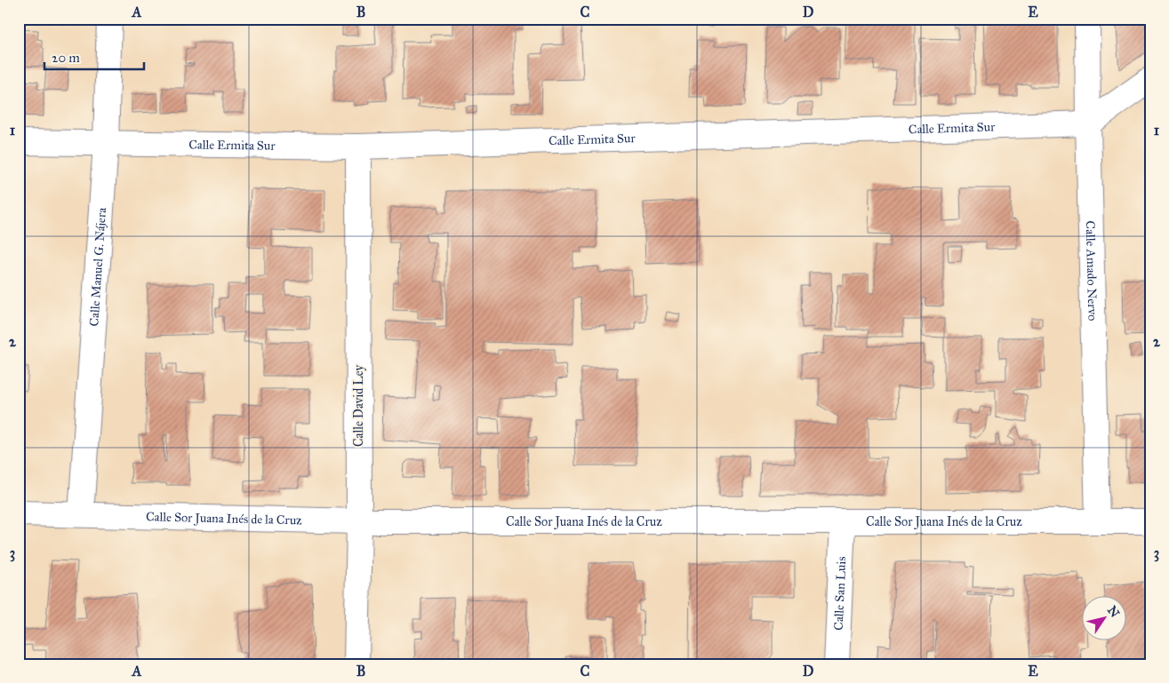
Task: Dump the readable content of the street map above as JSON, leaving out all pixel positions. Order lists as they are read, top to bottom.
{
  "streets": {
    "street": [
      "Calle Ermita Sur",
      "Calle Manuel G. Nájera",
      "Calle Amado Nervo",
      "Calle David Ley",
      "Calle Sor Juana Inés de la Cruz",
      "Calle San Luis"
    ]
  },
  "crossings": [
    ["Calle Ermita Sur", "Calle Manuel G. Nájera"],
    ["Calle Ermita Sur", "Calle Amado Nervo"],
    ["Calle Ermita Sur", "Calle David Ley"],
    ["Calle Manuel G. Nájera", "Calle Sor Juana Inés de la Cruz"],
    ["Calle Amado Nervo", "Calle Sor Juana Inés de la Cruz"],
    ["Calle David Ley", "Calle Sor Juana Inés de la Cruz"],
    ["Calle Sor Juana Inés de la Cruz", "Calle San Luis"]
  ],
  "scale_bar": "20 m",
  "north": "top right",
  "grid": {
    "columns": [
      "A",
      "B",
      "C",
      "D",
      "E"
    ],
    "rows": ["1", "2", "3"]
  }
}
